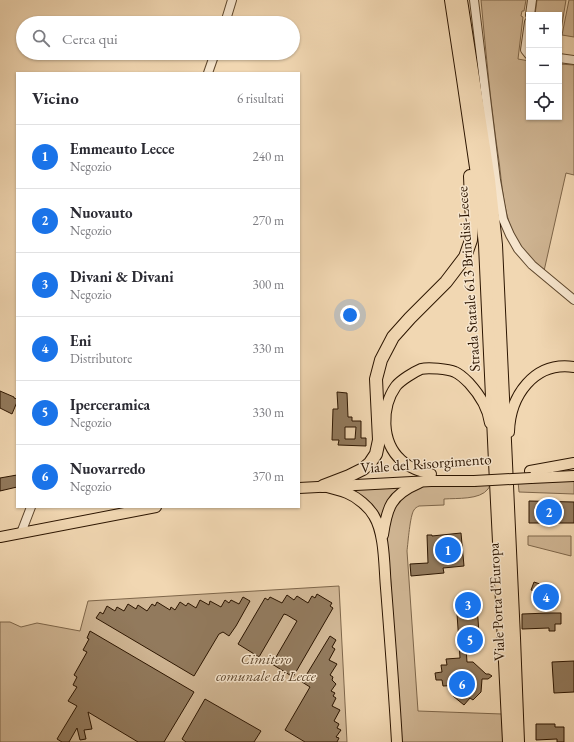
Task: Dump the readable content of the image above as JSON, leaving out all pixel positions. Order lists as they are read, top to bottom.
{
  "streets": {
    "highway": ["Strada Statale 613 Brindisi-Lecce", "Viale Porta d'Europa"],
    "main road": ["Viale del Risorgimento"]
  },
  "crossings": [
    ["Strada Statale 613 Brindisi-Lecce", "Viale Porta d'Europa"]
  ],
  "parks": ["Cimitero comunale di Lecce"],
  "page": {
    "map_buttons": ["+", "−"],
    "search": "Cerca qui",
    "heading": ["Vicino", "6 risultati"],
    "list": [
      {
        "mark": "1",
        "name": "Emmeauto Lecce",
        "note": "Negozio",
        "value": "240 m"
      },
      {
        "mark": "2",
        "name": "Nuovauto",
        "note": "Negozio",
        "value": "270 m"
      },
      {
        "mark": "3",
        "name": "Divani & Divani",
        "note": "Negozio",
        "value": "300 m"
      },
      {
        "mark": "4",
        "name": "Eni",
        "note": "Distributore",
        "value": "330 m"
      },
      {
        "mark": "5",
        "name": "Iperceramica",
        "note": "Negozio",
        "value": "330 m"
      },
      {
        "mark": "6",
        "name": "Nuovarredo",
        "note": "Negozio",
        "value": "370 m"
      }
    ],
    "pins": [
      "2",
      "1",
      "4",
      "3",
      "5",
      "6"
    ]
  }
}
